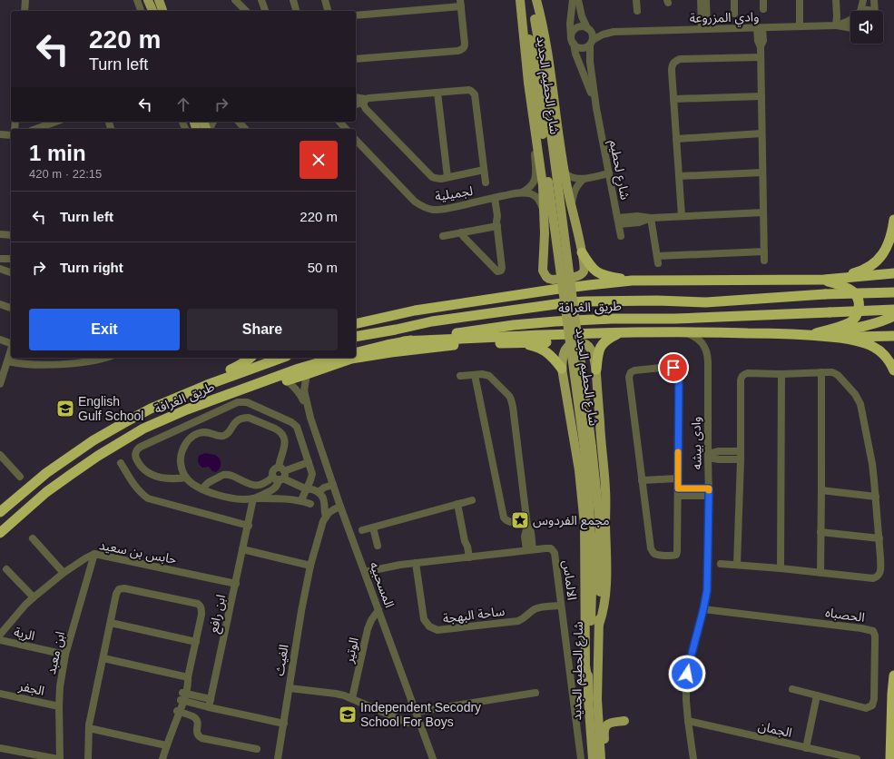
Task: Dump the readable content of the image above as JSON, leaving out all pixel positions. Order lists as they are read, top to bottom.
{
  "streets": {
    "highway": ["طريق الغرافة"],
    "main road": ["شارع الحطيم الجديد"],
    "street": [
      "وادي المزروعة",
      "شارع لحطيم",
      "لجميلية",
      "وادى بيشه",
      "حابس بن سعيد",
      "الالماس",
      "المسحبيه",
      "ابن رافع",
      "ساحة البهجة",
      "الحصباه",
      "الرية",
      "الوتير",
      "ابن معبد",
      "الغيث",
      "الجفر",
      "الجمان"
    ]
  },
  "crossings": [
    ["وادي المزروعة", "شارع لحطيم"],
    ["وادى بيشه", "الحصباه"],
    ["وادى بيشه", "الجمان"],
    ["حابس بن سعيد", "ابن رافع"],
    ["حابس بن سعيد", "ابن معبد"],
    ["الالماس", "المسحبيه"],
    ["الالماس", "ساحة البهجة"],
    ["المسحبيه", "الوتير"],
    ["الرية", "ابن معبد"],
    ["ابن معبد", "الجفر"]
  ],
  "places": {
    "school or university": ["English Gulf School", "Independent Secodry School For Boys"],
    "place": ["مجمع الفردوس"]
  },
  "page": {
    "turn": ["220 m", "Turn left"],
    "heading": ["1 min", "420 m · 22:15"],
    "list": [
      {
        "name": "Turn left",
        "value": "220 m"
      },
      {
        "name": "Turn right",
        "value": "50 m"
      }
    ],
    "buttons": ["Exit", "Share"]
  }
}
